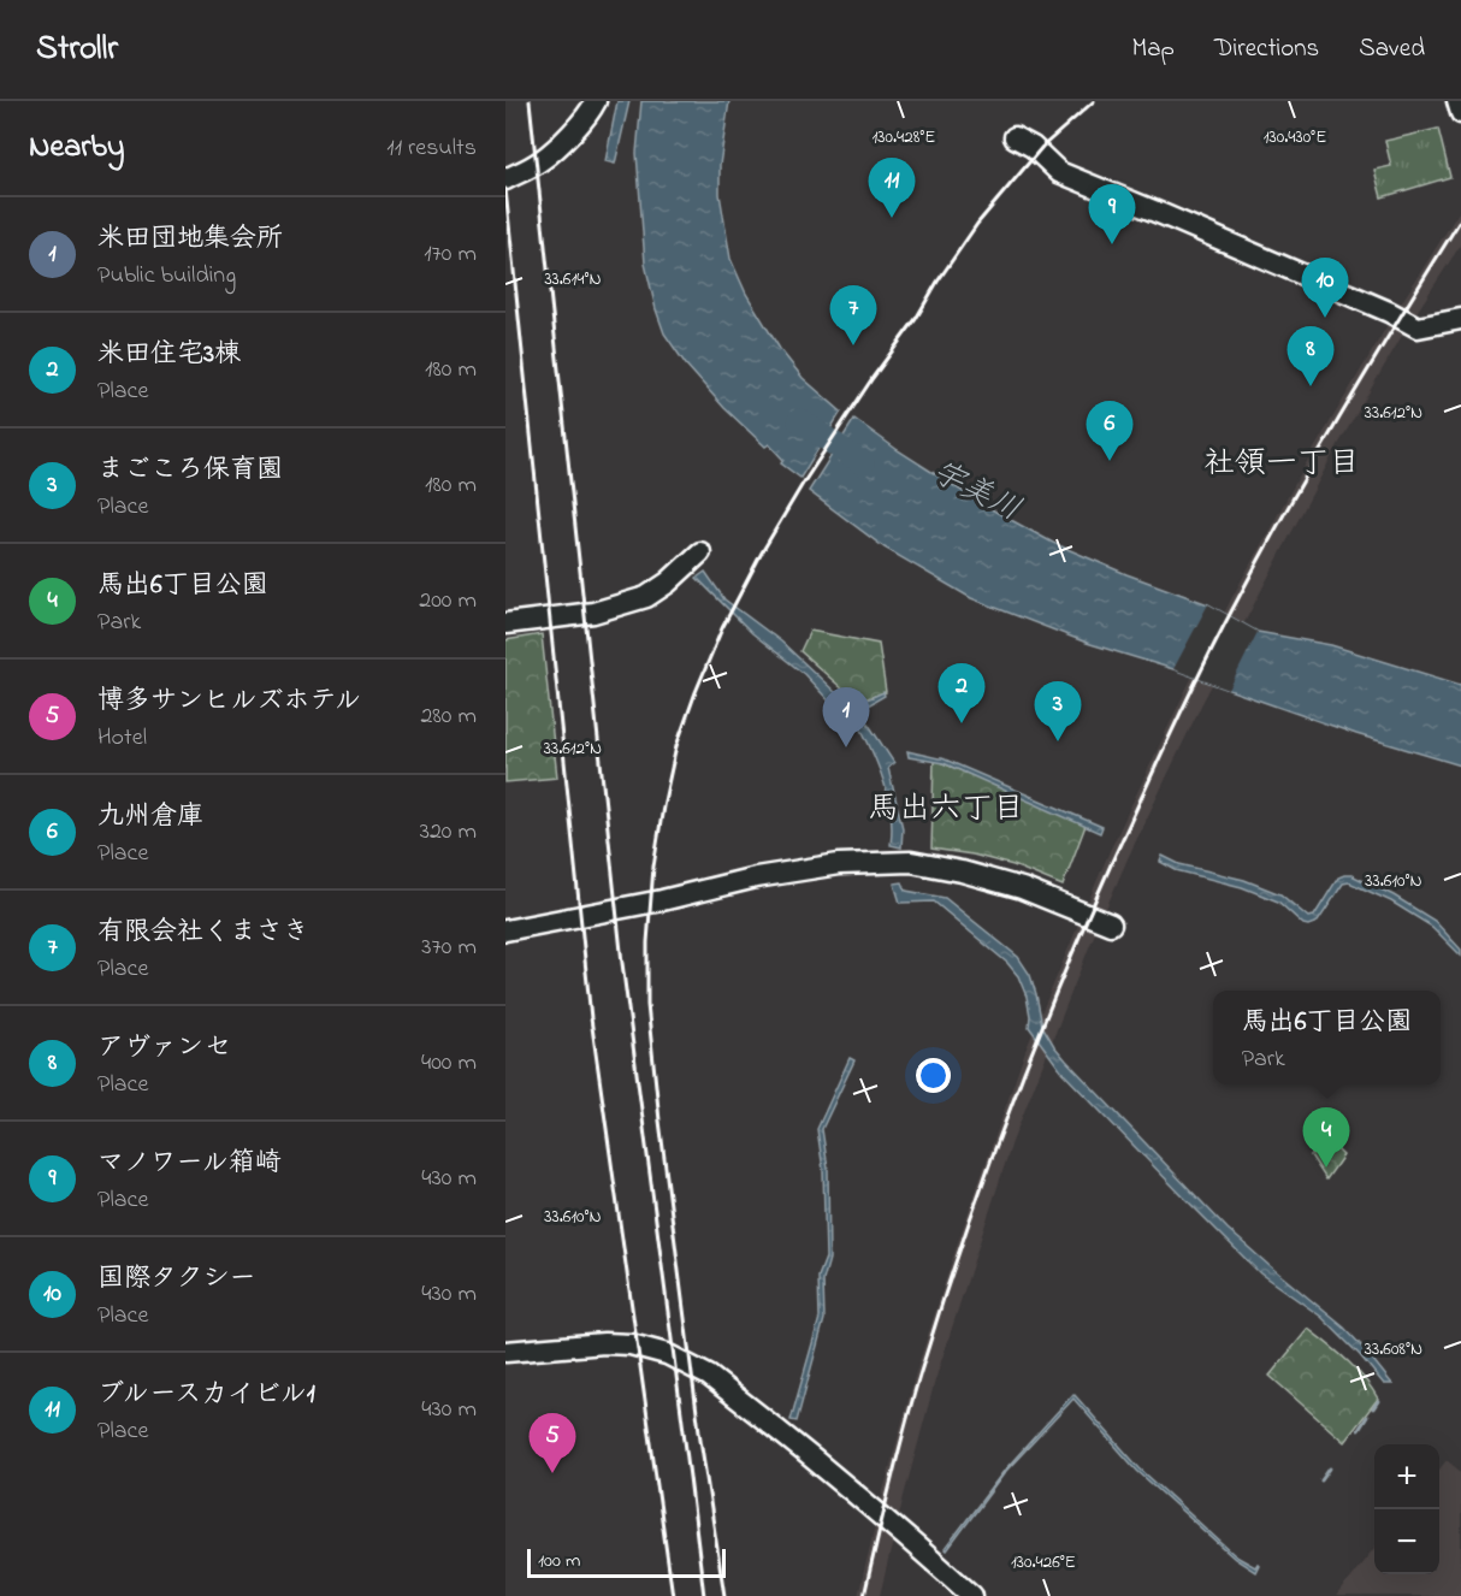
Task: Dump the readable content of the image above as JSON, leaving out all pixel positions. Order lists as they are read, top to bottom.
{
  "districts": ["社領一丁目", "馬出六丁目"],
  "water": ["宇美川"],
  "scale_bar": "100 m",
  "page": {
    "header": "Strollr",
    "nav": ["Map", "Directions", "Saved"],
    "heading": ["Nearby", "11 results"],
    "pins": [
      "11",
      "9",
      "10",
      "7",
      "8",
      "6",
      "2",
      "3",
      "1",
      "4",
      "5"
    ],
    "list": [
      {
        "mark": "1",
        "name": "米田団地集会所",
        "note": "Public building",
        "value": "170 m"
      },
      {
        "mark": "2",
        "name": "米田住宅3棟",
        "note": "Place",
        "value": "180 m"
      },
      {
        "mark": "3",
        "name": "まごころ保育園",
        "note": "Place",
        "value": "180 m"
      },
      {
        "mark": "4",
        "name": "馬出6丁目公園",
        "note": "Park",
        "value": "200 m"
      },
      {
        "mark": "5",
        "name": "博多サンヒルズホテル",
        "note": "Hotel",
        "value": "280 m"
      },
      {
        "mark": "6",
        "name": "九州倉庫",
        "note": "Place",
        "value": "320 m"
      },
      {
        "mark": "7",
        "name": "有限会社くまさき",
        "note": "Place",
        "value": "370 m"
      },
      {
        "mark": "8",
        "name": "アヴァンセ",
        "note": "Place",
        "value": "400 m"
      },
      {
        "mark": "9",
        "name": "マノワール箱崎",
        "note": "Place",
        "value": "430 m"
      },
      {
        "mark": "10",
        "name": "国際タクシー",
        "note": "Place",
        "value": "430 m"
      },
      {
        "mark": "11",
        "name": "ブルースカイビル1",
        "note": "Place",
        "value": "430 m"
      }
    ],
    "popup": ["馬出6丁目公園", "Park"],
    "map_buttons": ["+", "−"],
    "scale": "100 m"
  },
  "coordinates": [
    "130.428°E",
    "130.430°E",
    "33.614°N",
    "33.612°N",
    "33.610°N",
    "33.608°N",
    "130.426°E"
  ]
}
